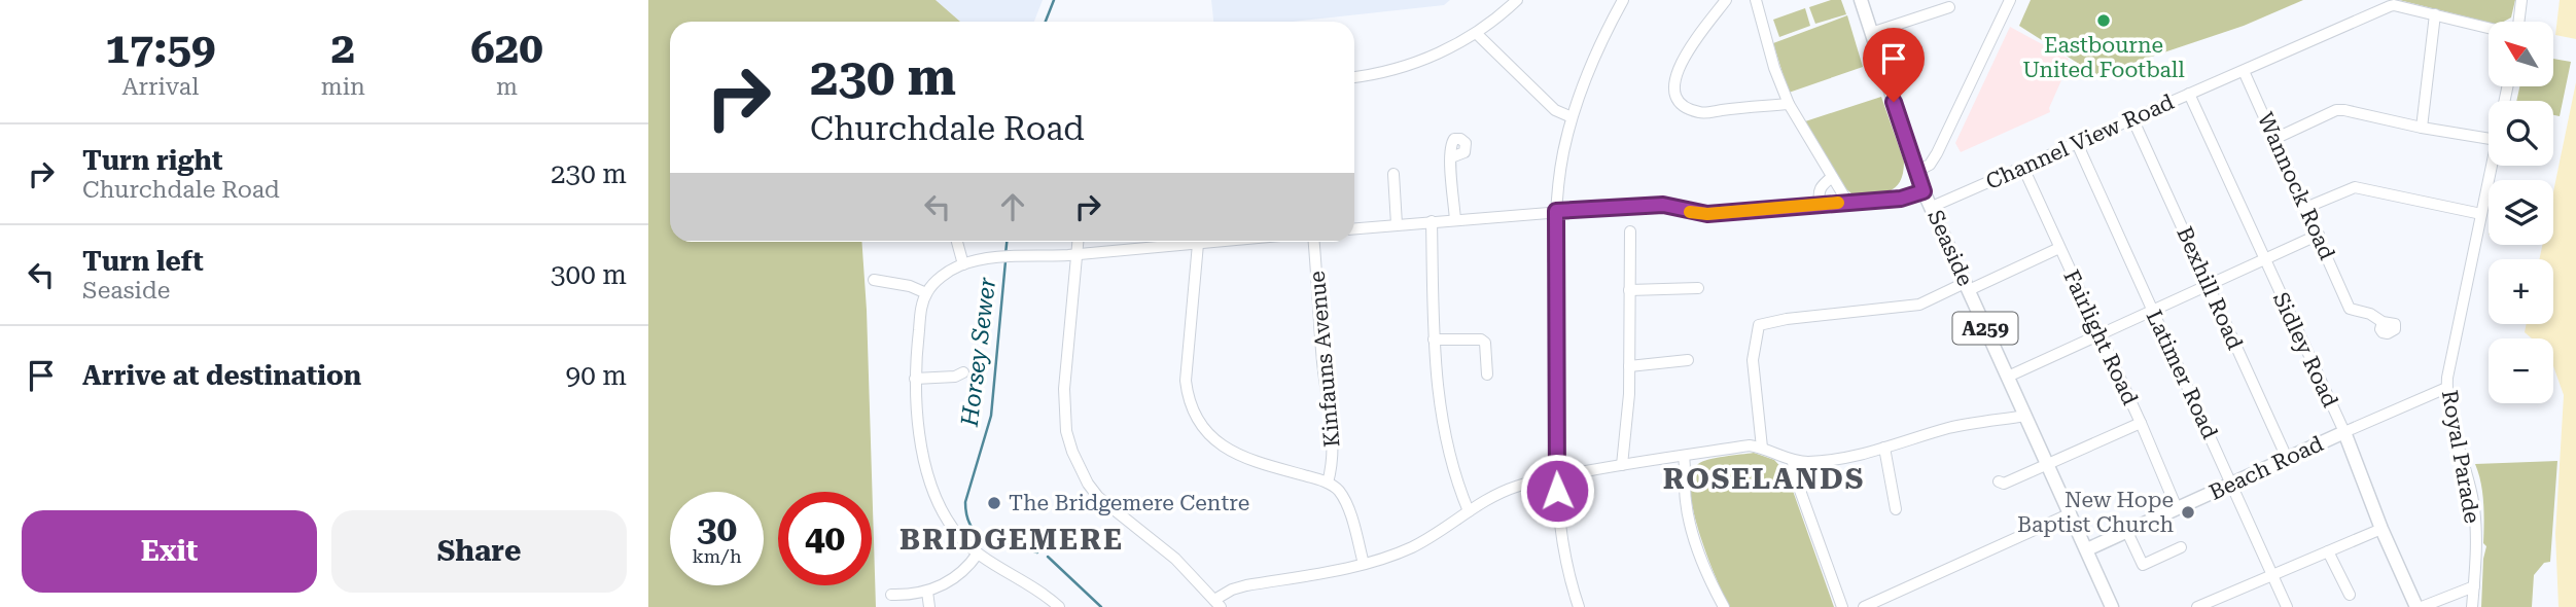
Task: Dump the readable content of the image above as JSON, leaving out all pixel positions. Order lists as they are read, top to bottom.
{
  "streets": {
    "main road": [
      "Seaside",
      "A259",
      "Sidley Road",
      "Beach Road"
    ],
    "street": [
      "Channel View Road",
      "Wannock Road",
      "Bexhill Road",
      "Fairlight Road",
      "Kinfauns Avenue",
      "Latimer Road",
      "Royal Parade"
    ]
  },
  "crossings": [
    ["Channel View Road", "Wannock Road"],
    ["Channel View Road", "Seaside"],
    ["Channel View Road", "Bexhill Road"],
    ["Channel View Road", "Fairlight Road"],
    ["Channel View Road", "Sidley Road"],
    ["Channel View Road", "Latimer Road"],
    ["Seaside", "Beach Road"],
    ["Bexhill Road", "Beach Road"],
    ["Fairlight Road", "Beach Road"],
    ["Sidley Road", "Beach Road"],
    ["Latimer Road", "Beach Road"],
    ["Royal Parade", "Beach Road"]
  ],
  "districts": ["ROSELANDS", "BRIDGEMERE"],
  "water": ["Horsey Sewer"],
  "places": ["Eastbourne United Football", "The Bridgemere Centre", "New Hope Baptist Church"],
  "north": "top left",
  "page": {
    "eta": [
      "17:59",
      "Arrival",
      "2",
      "min",
      "620",
      "m"
    ],
    "map_buttons": ["+", "−"],
    "turn": ["230 m", "Churchdale Road"],
    "list": [
      {
        "name": "Turn right",
        "note": "Churchdale Road",
        "value": "230 m"
      },
      {
        "name": "Turn left",
        "note": "Seaside",
        "value": "300 m"
      },
      {
        "name": "Arrive at destination",
        "value": "90 m"
      }
    ],
    "speed": "30 km/h",
    "limit": "40",
    "buttons": ["Exit", "Share"]
  }
}
